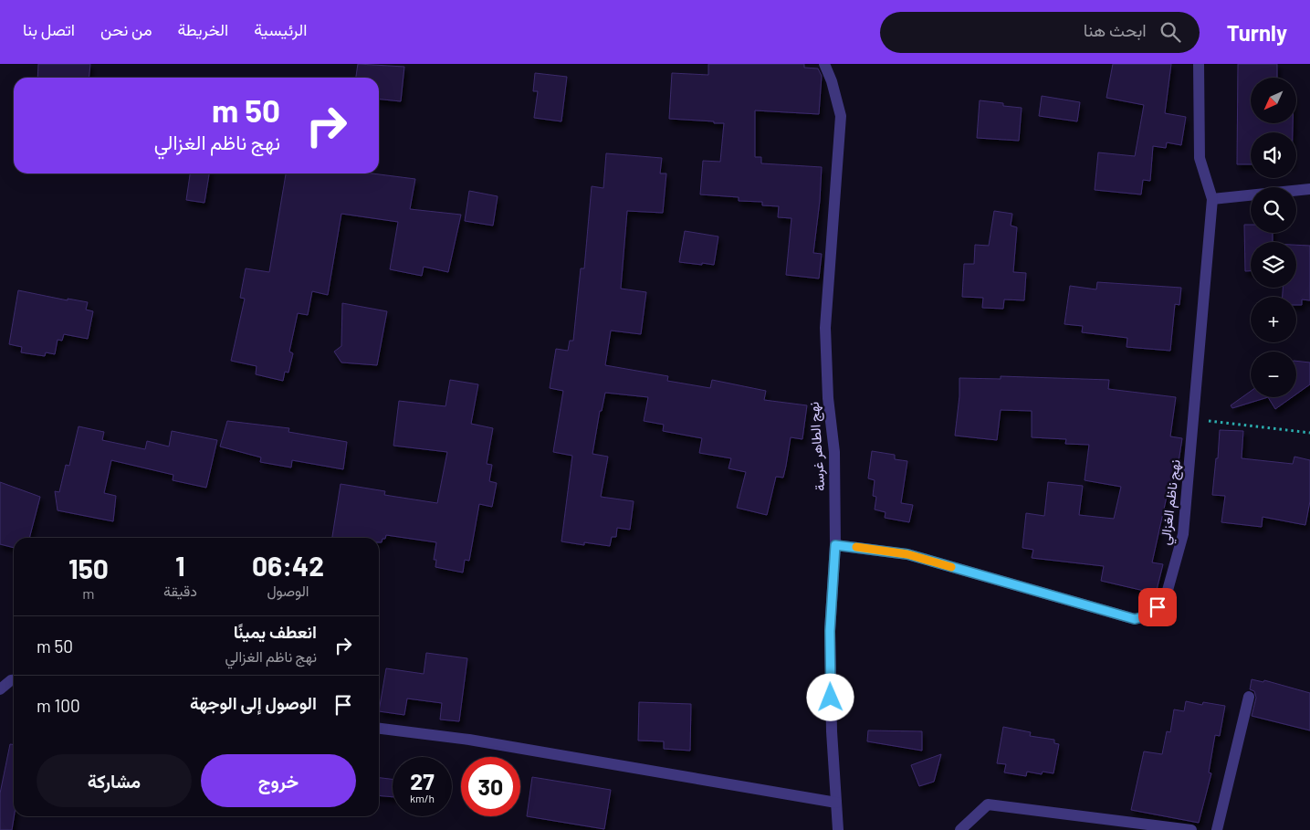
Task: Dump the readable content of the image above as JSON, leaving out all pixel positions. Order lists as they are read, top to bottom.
{
  "streets": {
    "street": ["نهج الطاهر غرسة", "نهج ناظم الغزالي"]
  },
  "crossings": [
    ["نهج الطاهر غرسة", "نهج ناظم الغزالي"]
  ],
  "north": "bottom left",
  "page": {
    "header": "Turnly",
    "search": "ابحث هنا",
    "nav": [
      "الرئيسية",
      "الخريطة",
      "من نحن",
      "اتصل بنا"
    ],
    "map_buttons": ["+", "−"],
    "turn": ["50 m", "نهج ناظم الغزالي"],
    "eta": [
      "06:42",
      "الوصول",
      "1",
      "دقيقة",
      "150",
      "m"
    ],
    "list": [
      {
        "name": "انعطف يمينًا",
        "note": "نهج ناظم الغزالي",
        "value": "50 m"
      },
      {
        "name": "الوصول إلى الوجهة",
        "value": "100 m"
      }
    ],
    "buttons": ["خروج", "مشاركة"],
    "speed": "27 km/h",
    "limit": "30"
  }
}
